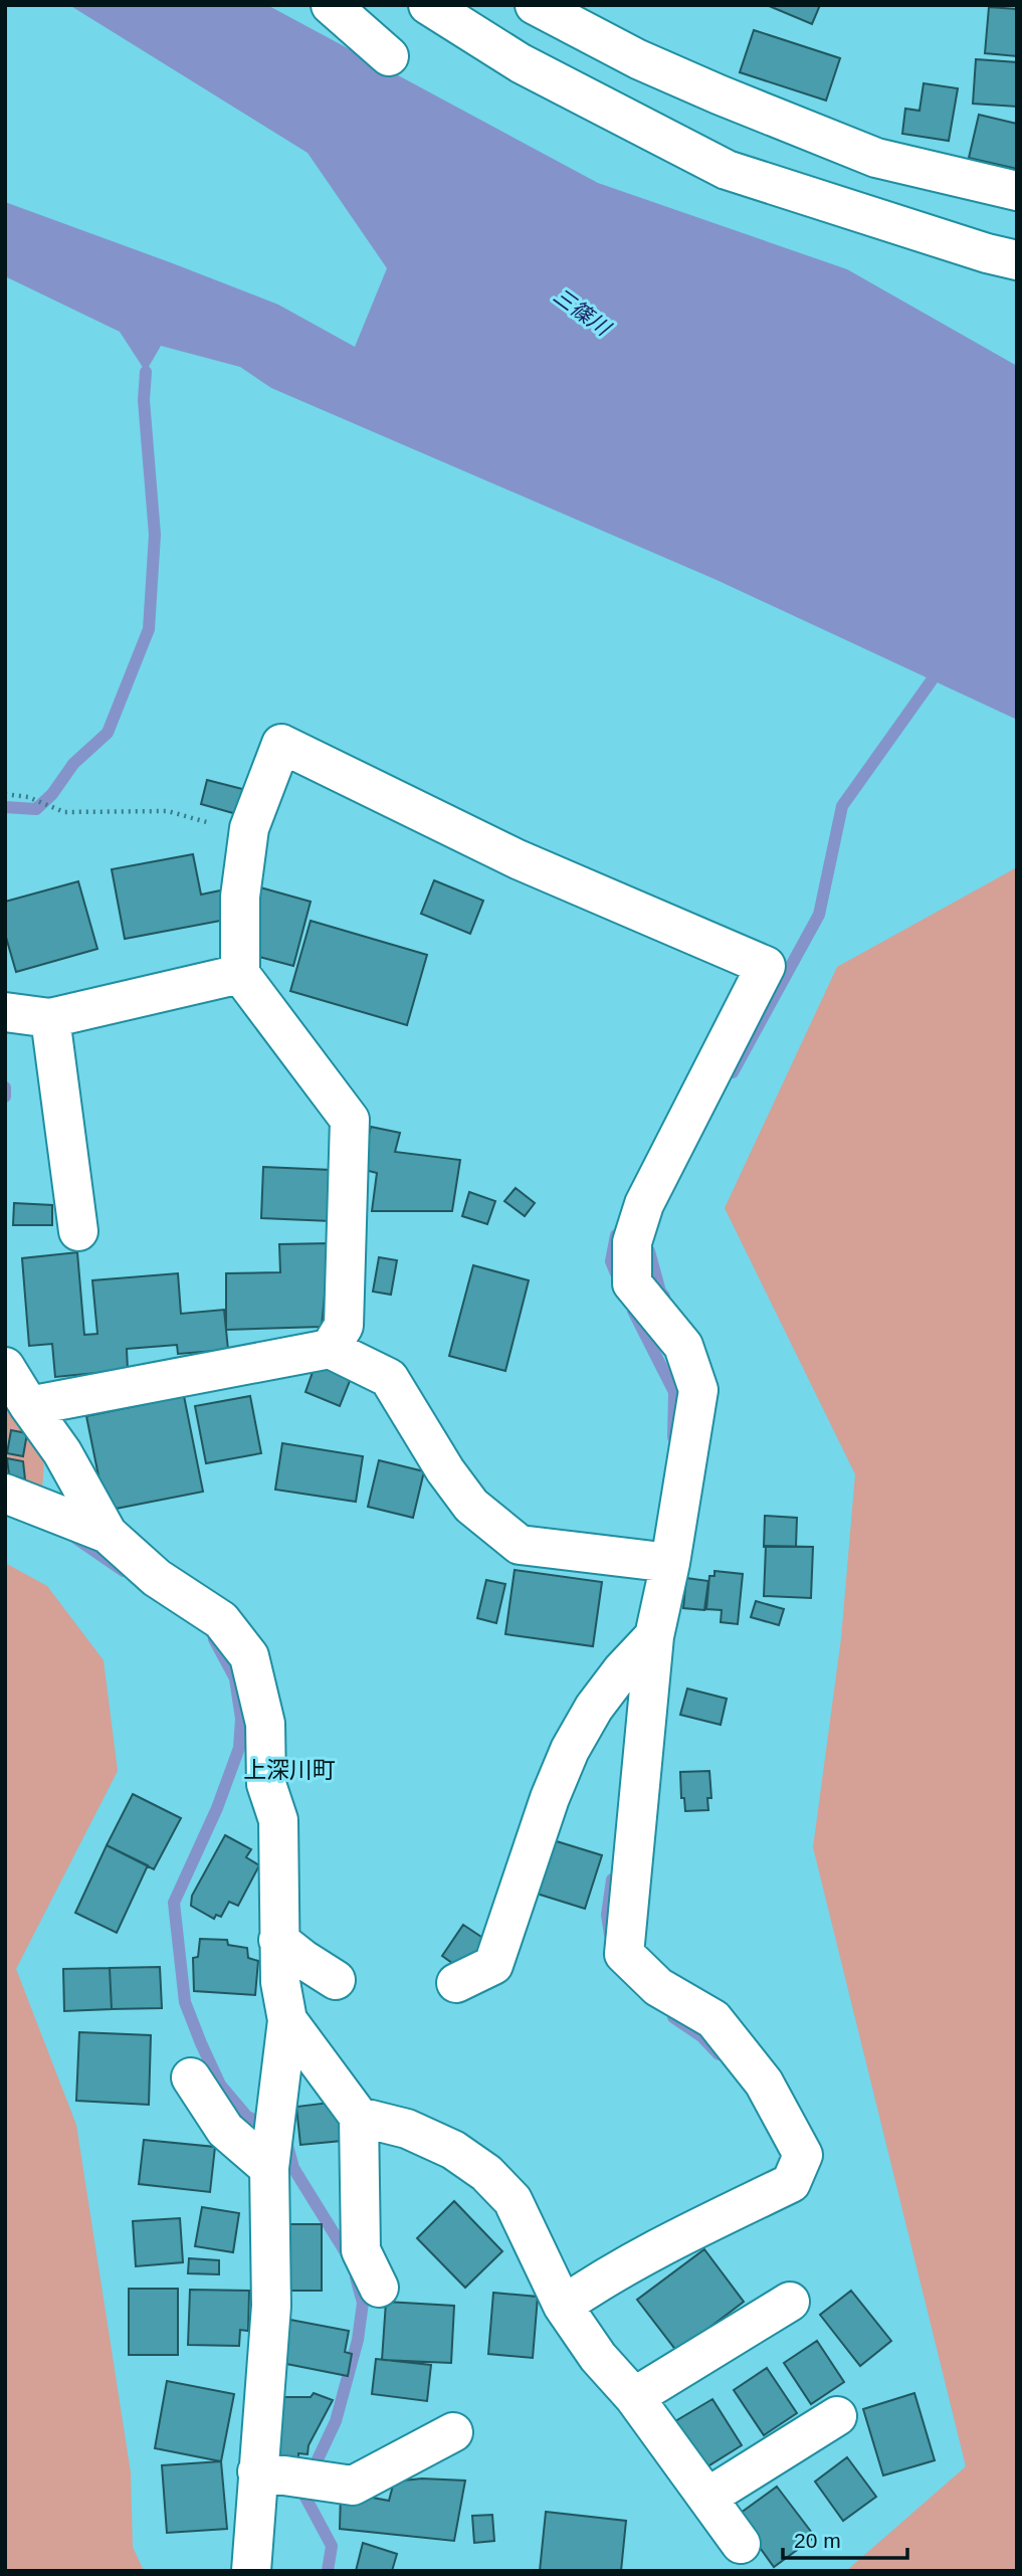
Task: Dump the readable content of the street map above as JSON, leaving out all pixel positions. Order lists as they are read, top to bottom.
{
  "districts": ["上深川町"],
  "water": ["三篠川"],
  "scale_bar": "20 m"
}
